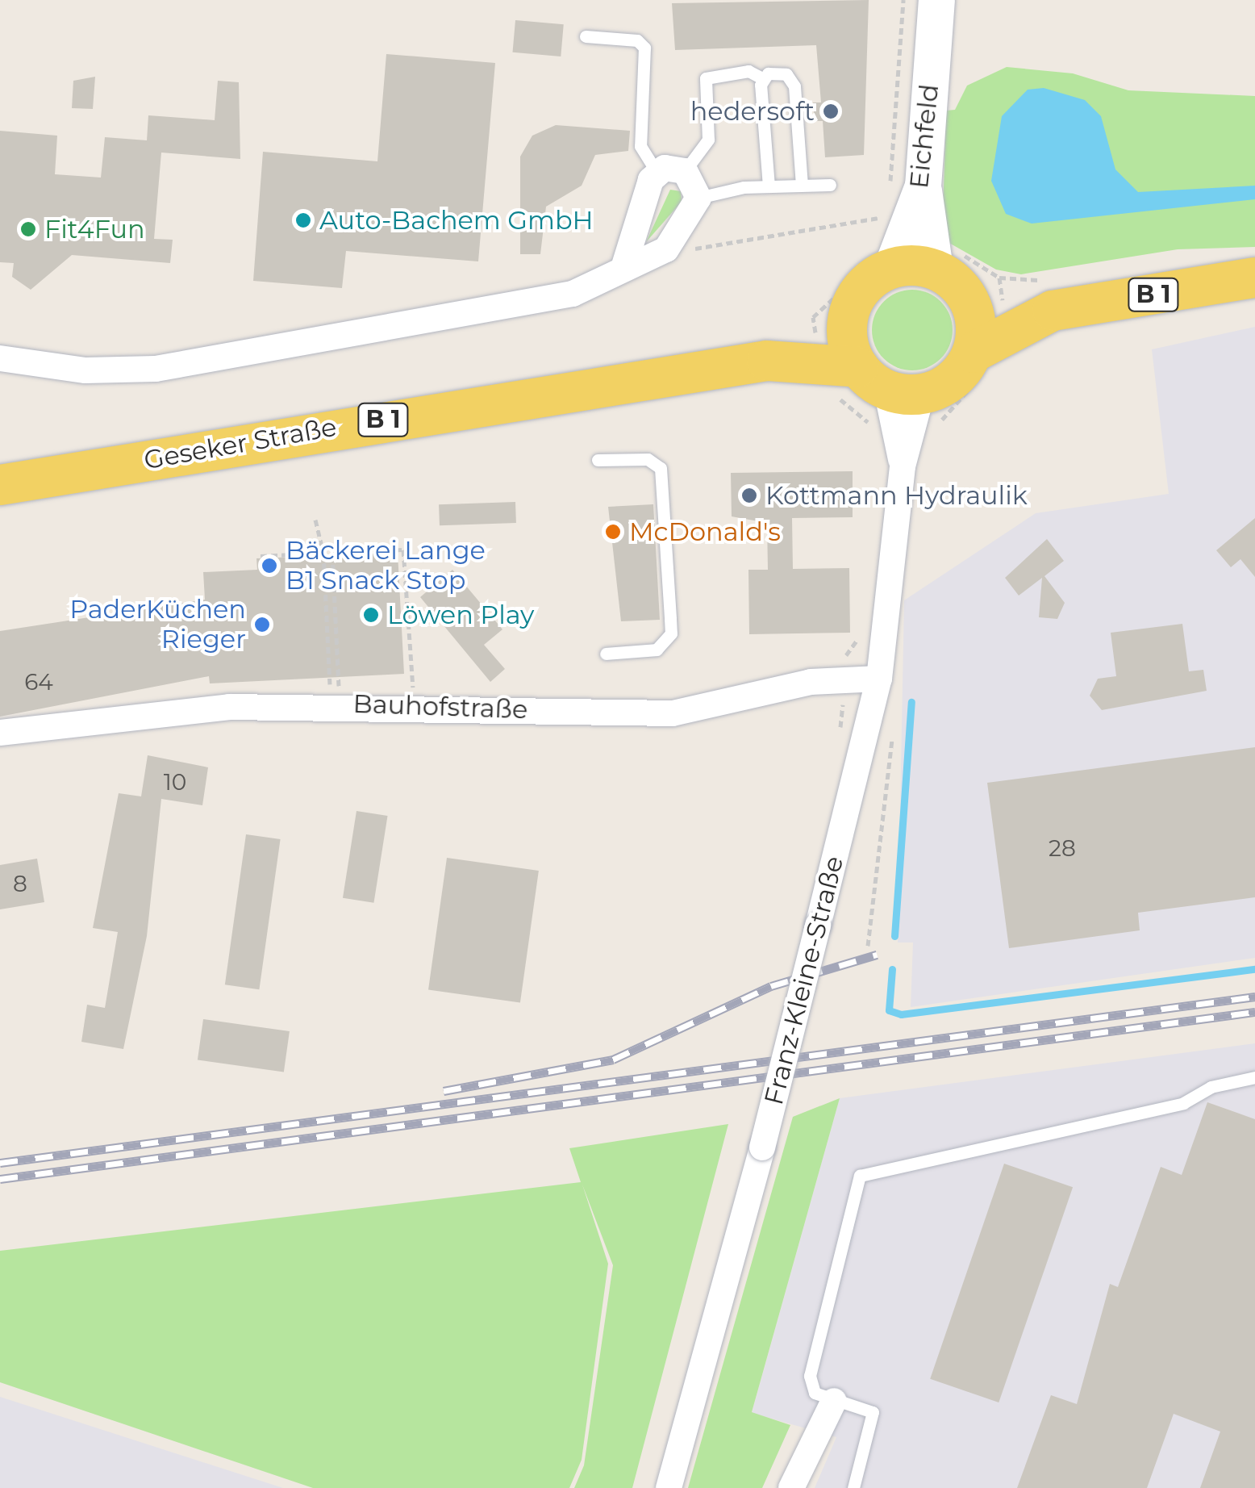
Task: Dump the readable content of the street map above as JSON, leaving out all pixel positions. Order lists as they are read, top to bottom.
{
  "streets": {
    "main road": ["Eichfeld", "B 1", "Geseker Straße"],
    "street": ["Bauhofstraße", "Franz-Kleine-Straße"]
  },
  "crossings": [
    ["Eichfeld", "B 1"],
    ["Eichfeld", "Geseker Straße"],
    ["Eichfeld", "Franz-Kleine-Straße"],
    ["B 1", "Geseker Straße"],
    ["B 1", "Franz-Kleine-Straße"],
    ["Geseker Straße", "Franz-Kleine-Straße"],
    ["Bauhofstraße", "Franz-Kleine-Straße"]
  ],
  "places": [
    "hedersoft",
    "Auto-Bachem GmbH",
    "Fit4Fun",
    "Kottmann Hydraulik",
    "McDonald's",
    "Bäckerei Lange B1 Snack Stop",
    "Löwen Play",
    "PaderKüchen Rieger"
  ],
  "house_numbers": [
    "64",
    "10",
    "28",
    "8"
  ]
}
